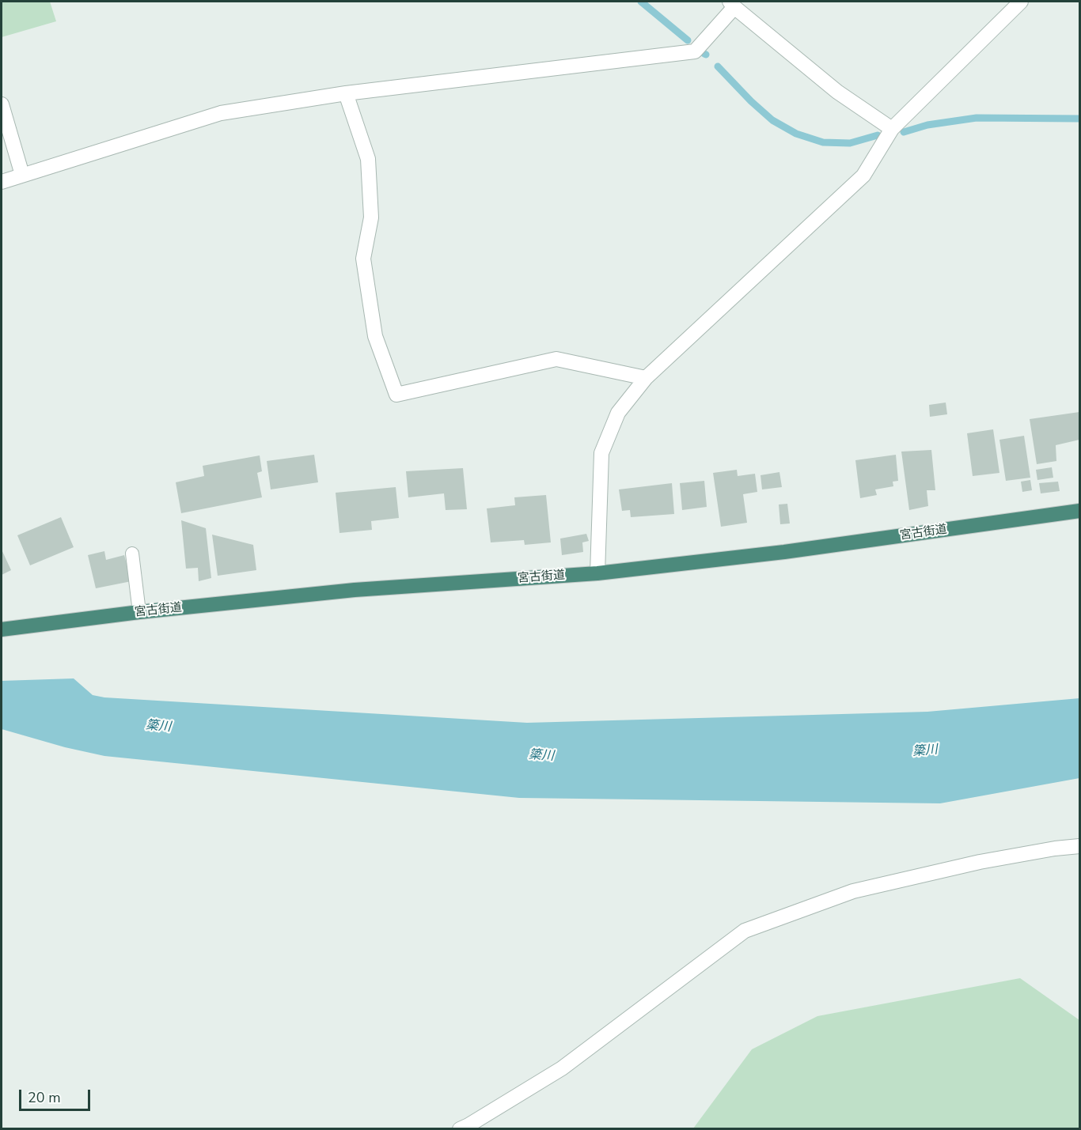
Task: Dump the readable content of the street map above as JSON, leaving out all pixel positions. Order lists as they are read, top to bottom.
{
  "streets": {
    "highway": ["宮古街道"]
  },
  "water": ["簗川"],
  "scale_bar": "20 m"
}
